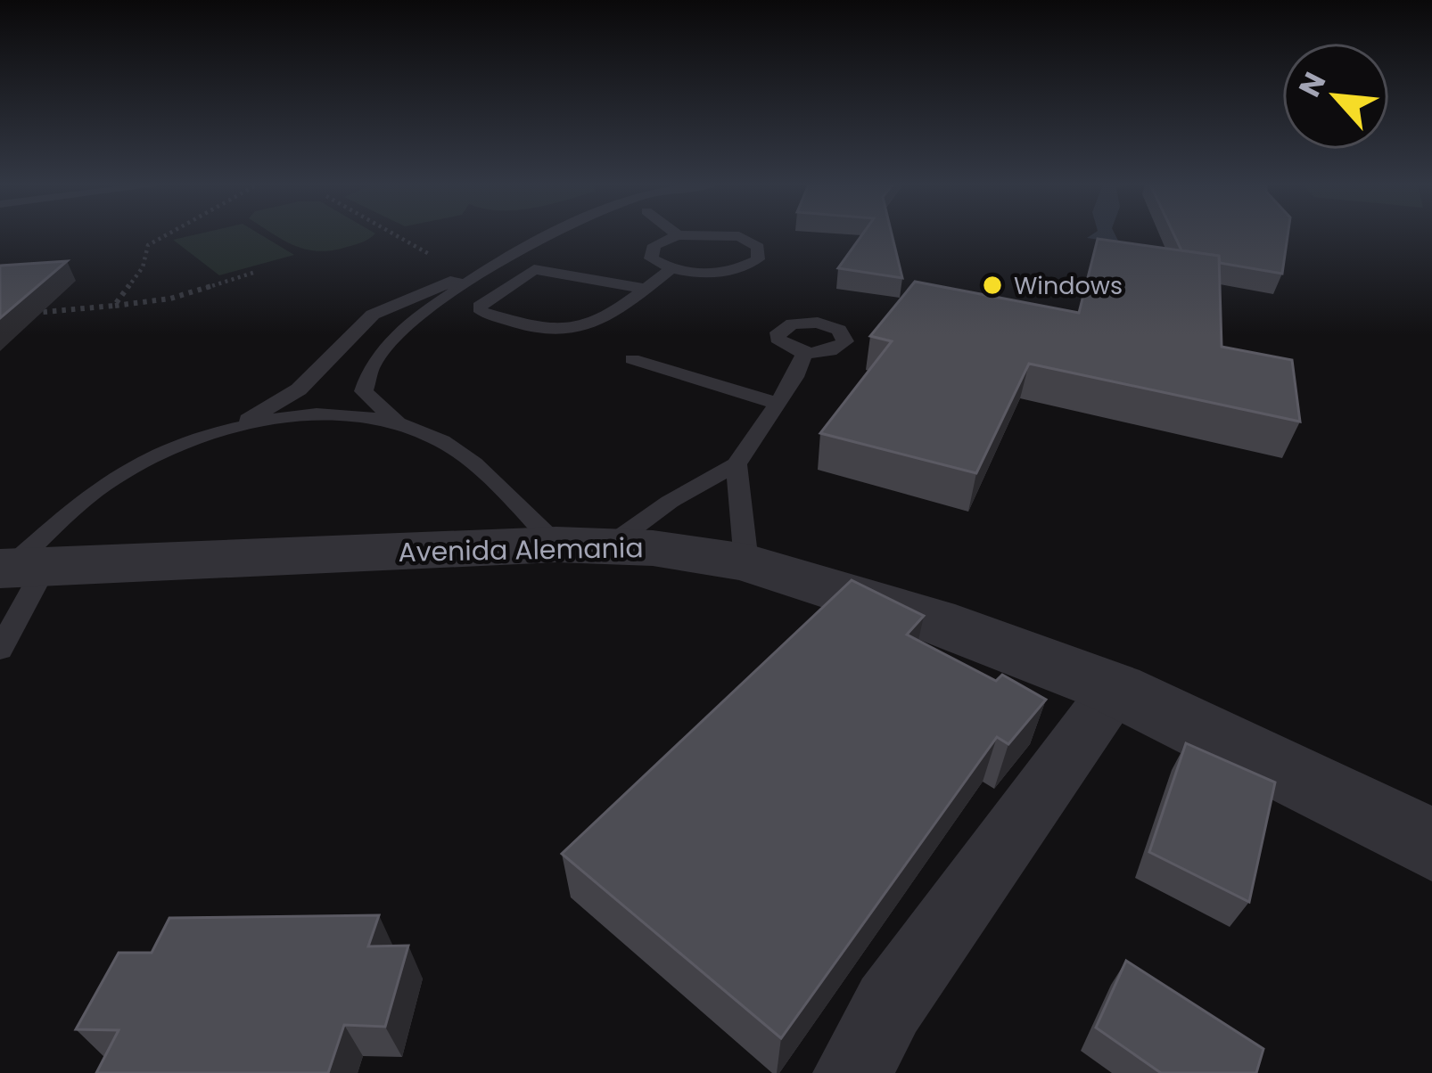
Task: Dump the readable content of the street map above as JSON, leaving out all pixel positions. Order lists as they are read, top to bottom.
{
  "streets": {
    "street": ["Avenida Alemania"]
  },
  "places": ["Windows"],
  "north": "top left"
}
